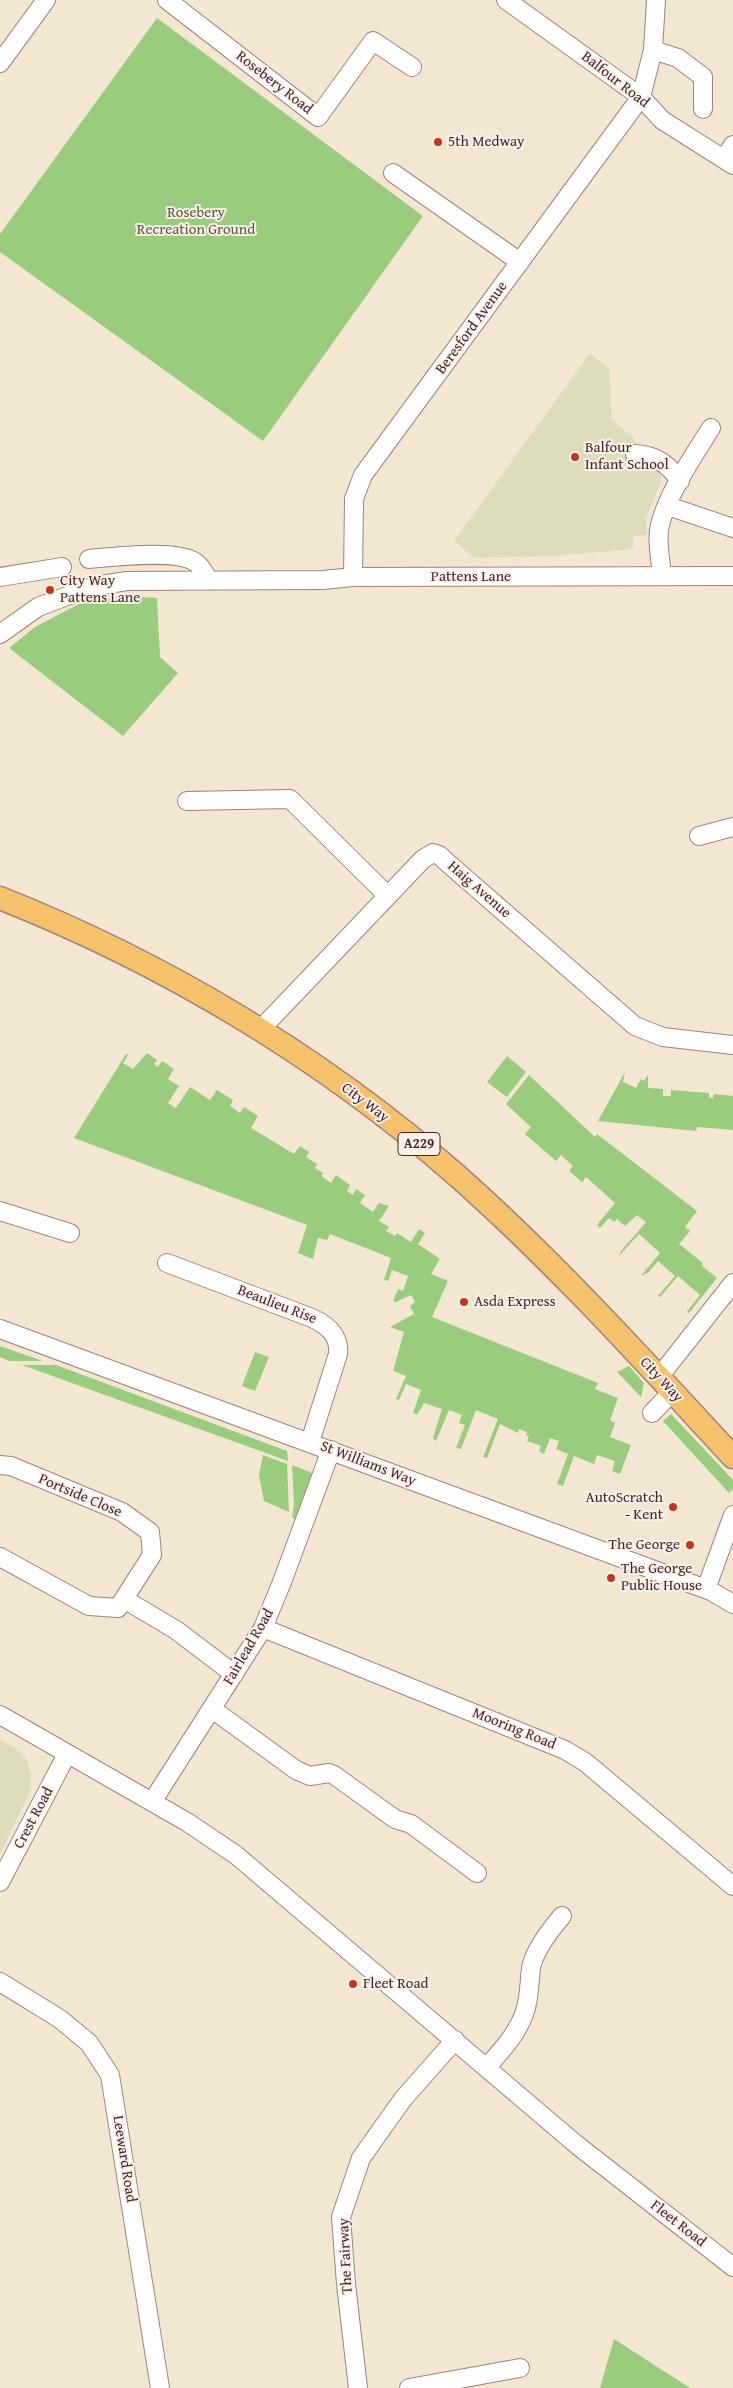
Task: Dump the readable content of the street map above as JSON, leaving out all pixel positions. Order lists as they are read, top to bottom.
{
  "streets": {
    "main road": ["City Way", "A229"],
    "street": [
      "Balfour Road",
      "Rosebery Road",
      "Beresford Avenue",
      "Pattens Lane",
      "Haig Avenue",
      "Beaulieu Rise",
      "St Williams Way",
      "Portside Close",
      "Fairlead Road",
      "Mooring Road",
      "Crest Road",
      "Leeward Road",
      "Fleet Road",
      "The Fairway"
    ]
  },
  "crossings": [
    ["Balfour Road", "Beresford Avenue"],
    ["Beresford Avenue", "Pattens Lane"],
    ["Haig Avenue", "City Way"],
    ["Beaulieu Rise", "St Williams Way"],
    ["St Williams Way", "Fairlead Road"],
    ["Fairlead Road", "Mooring Road"],
    ["Fairlead Road", "Fleet Road"],
    ["Crest Road", "Fleet Road"],
    ["Fleet Road", "The Fairway"]
  ],
  "parks": ["Rosebery Recreation Ground"],
  "places": [
    "5th Medway",
    "Balfour Infant School",
    "City Way Pattens Lane",
    "Asda Express",
    "AutoScratch - Kent",
    "The George",
    "The George Public House",
    "Fleet Road"
  ]
}
